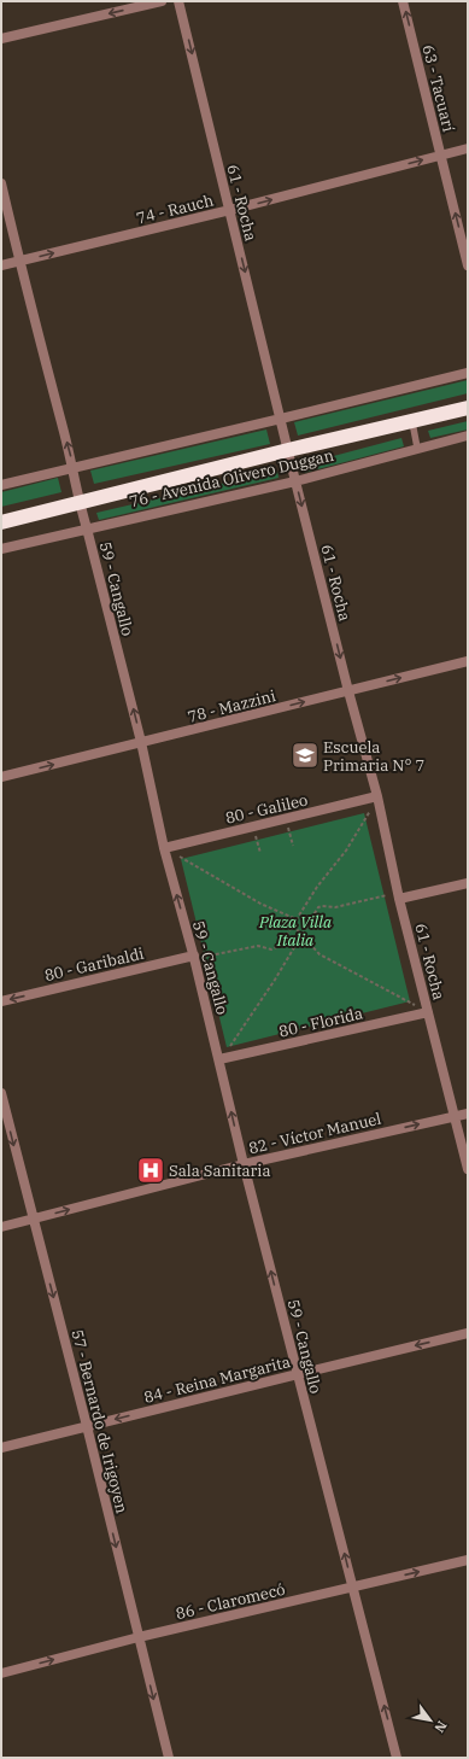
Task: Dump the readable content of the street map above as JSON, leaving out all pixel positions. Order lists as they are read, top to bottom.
{
  "streets": {
    "highway": ["76 - Avenida Olivero Duggan"],
    "street": [
      "63 - Tacuarí",
      "61 - Rocha",
      "74 - Rauch",
      "59 - Cangallo",
      "78 - Mazzini",
      "80 - Galileo",
      "80 - Garibaldi",
      "80 - Florida",
      "82 - Víctor Manuel",
      "84 - Reina Margarita",
      "57 - Bernardo de Irigoyen",
      "86 - Claromecó"
    ]
  },
  "crossings": [
    ["63 - Tacuarí", "74 - Rauch"],
    ["61 - Rocha", "74 - Rauch"],
    ["61 - Rocha", "76 - Avenida Olivero Duggan"],
    ["61 - Rocha", "78 - Mazzini"],
    ["61 - Rocha", "80 - Galileo"],
    ["61 - Rocha", "80 - Florida"],
    ["61 - Rocha", "82 - Víctor Manuel"],
    ["74 - Rauch", "59 - Cangallo"],
    ["76 - Avenida Olivero Duggan", "59 - Cangallo"],
    ["59 - Cangallo", "78 - Mazzini"],
    ["59 - Cangallo", "80 - Galileo"],
    ["59 - Cangallo", "80 - Garibaldi"],
    ["59 - Cangallo", "80 - Florida"],
    ["59 - Cangallo", "82 - Víctor Manuel"],
    ["59 - Cangallo", "84 - Reina Margarita"],
    ["59 - Cangallo", "86 - Claromecó"],
    ["82 - Víctor Manuel", "57 - Bernardo de Irigoyen"],
    ["84 - Reina Margarita", "57 - Bernardo de Irigoyen"],
    ["57 - Bernardo de Irigoyen", "86 - Claromecó"]
  ],
  "one_way": [
    "63 - Tacuarí",
    "61 - Rocha",
    "74 - Rauch",
    "59 - Cangallo",
    "78 - Mazzini",
    "80 - Garibaldi",
    "82 - Víctor Manuel",
    "84 - Reina Margarita",
    "57 - Bernardo de Irigoyen",
    "86 - Claromecó"
  ],
  "parks": ["Plaza Villa Italia"],
  "places": {
    "school or university": ["Escuela Primaria N° 7"],
    "hospital": ["Sala Sanitaria"]
  },
  "north": "bottom right"
}
